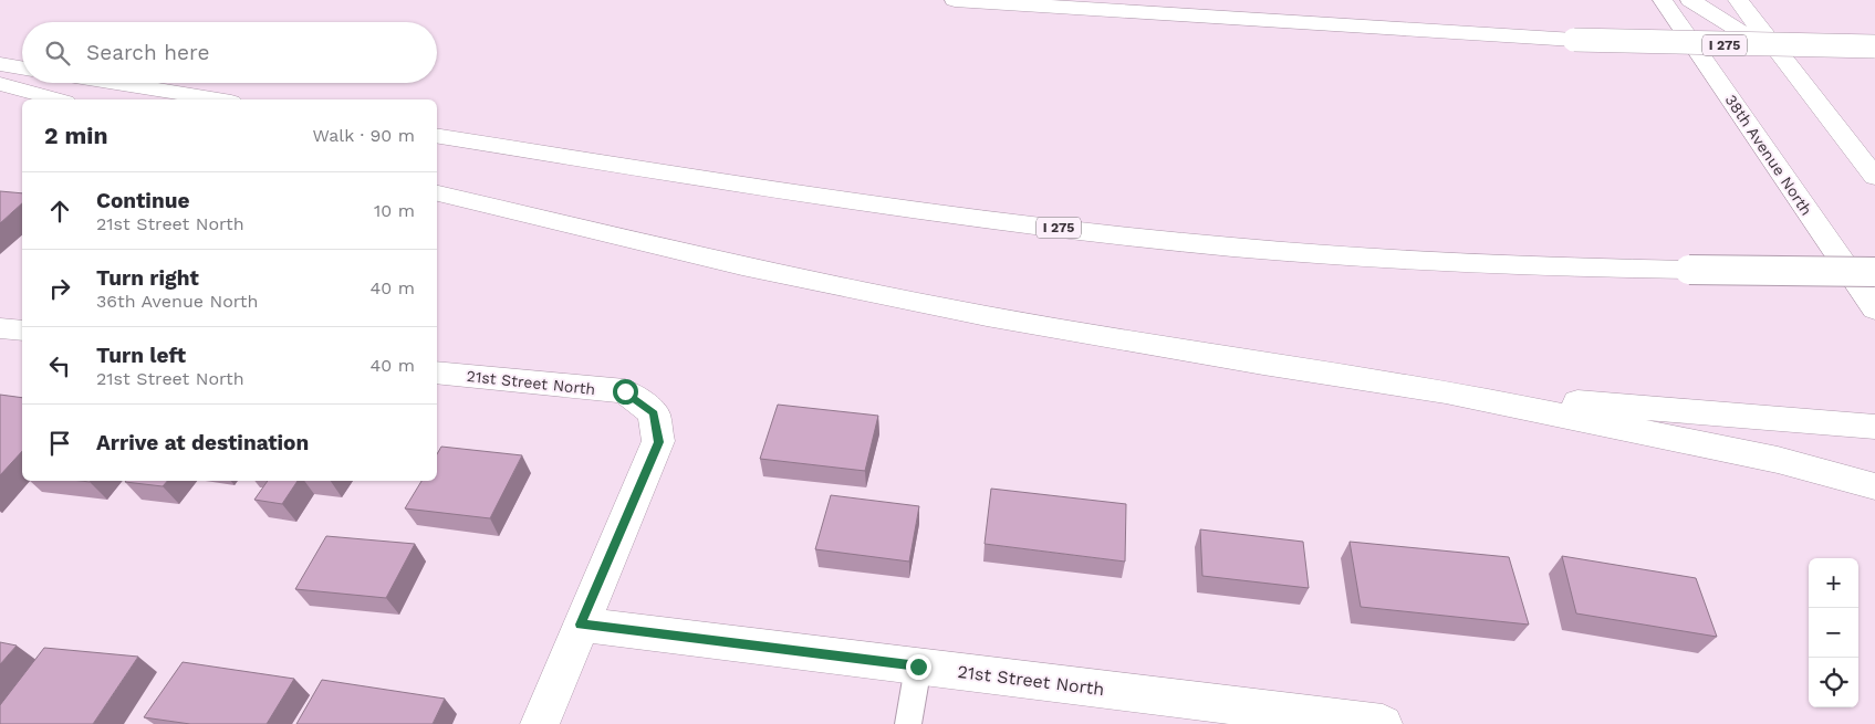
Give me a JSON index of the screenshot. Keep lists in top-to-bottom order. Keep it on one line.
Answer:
{"streets":{"main road":["I 275","38th Avenue North","21st Street North"]},"page":{"search":"Search here","heading":["2 min","Walk · 90 m"],"list":[["Continue","21st Street North","10 m"],["Turn right","36th Avenue North","40 m"],["Turn left","21st Street North","40 m"],"Arrive at destination"],"map_buttons":["+","−"]}}
